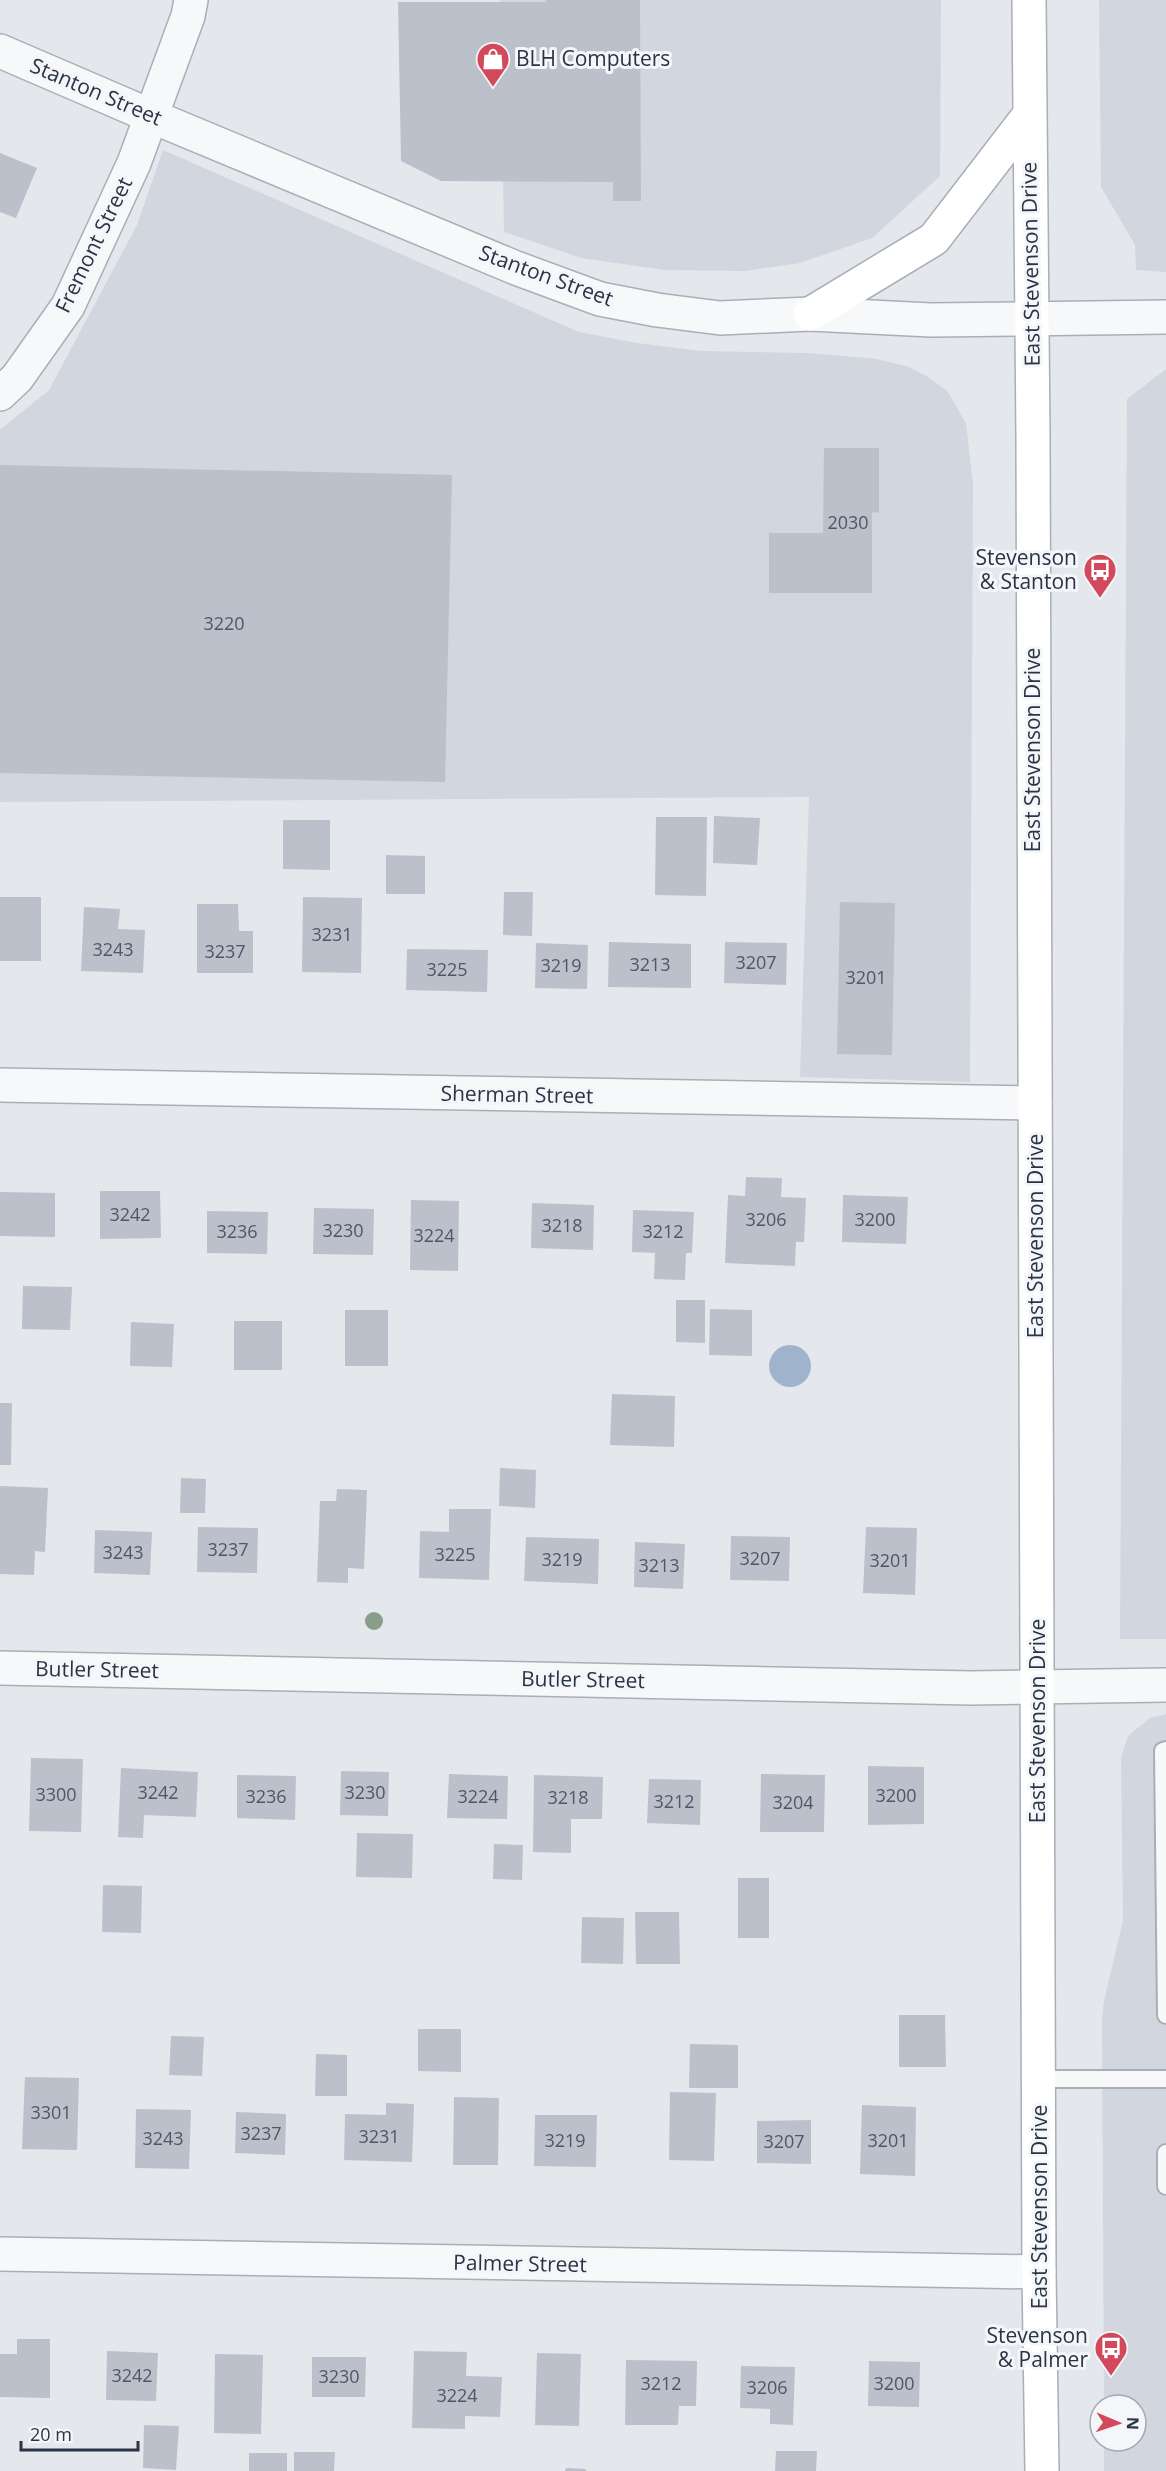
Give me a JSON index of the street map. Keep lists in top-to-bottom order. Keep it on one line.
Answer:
{"streets":{"main road":["East Stevenson Drive"],"street":["Stanton Street","Fremont Street","Sherman Street","Butler Street","Palmer Street"]},"crossings":[["Stanton Street","Fremont Street"],["Stanton Street","East Stevenson Drive"],["East Stevenson Drive","Sherman Street"],["East Stevenson Drive","Butler Street"],["East Stevenson Drive","Palmer Street"]],"places":{"shop":["BLH Computers"],"bus stop":["Stevenson & Stanton","Stevenson & Palmer"]},"house_numbers":["2030","3220","3231","3243","3237","3207","3213","3219","3225","3201","3242","3206","3200","3218","3230","3236","3212","3224","3237","3243","3225","3207","3219","3201","3213","3242","3230","3300","3200","3236","3224","3218","3212","3204","3301","3237","3231","3243","3219","3201","3207","3242","3230","3212","3200","3206","3224"],"scale_bar":"20 m","north":"right"}
